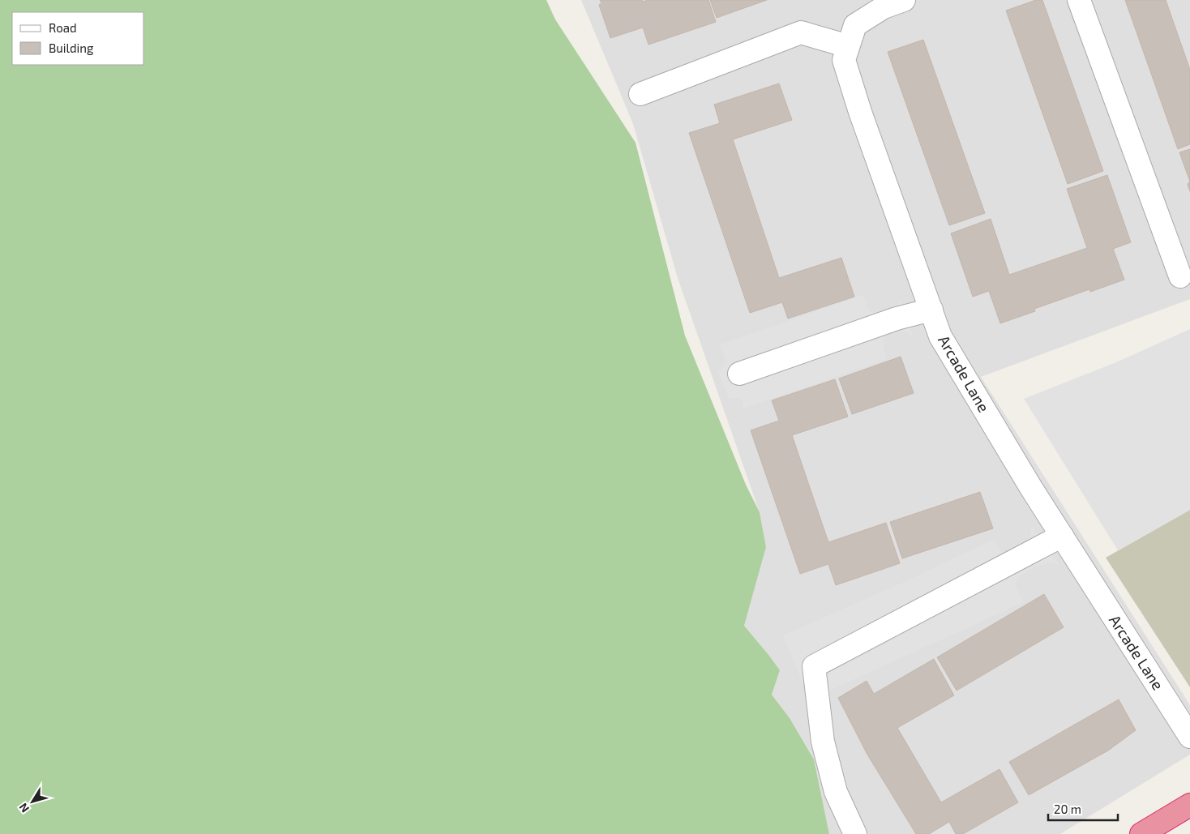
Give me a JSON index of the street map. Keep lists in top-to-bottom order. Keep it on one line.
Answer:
{"streets":{"street":["Arcade Lane"]},"legend":["Road","Building"],"scale_bar":"20 m","north":"bottom left"}
